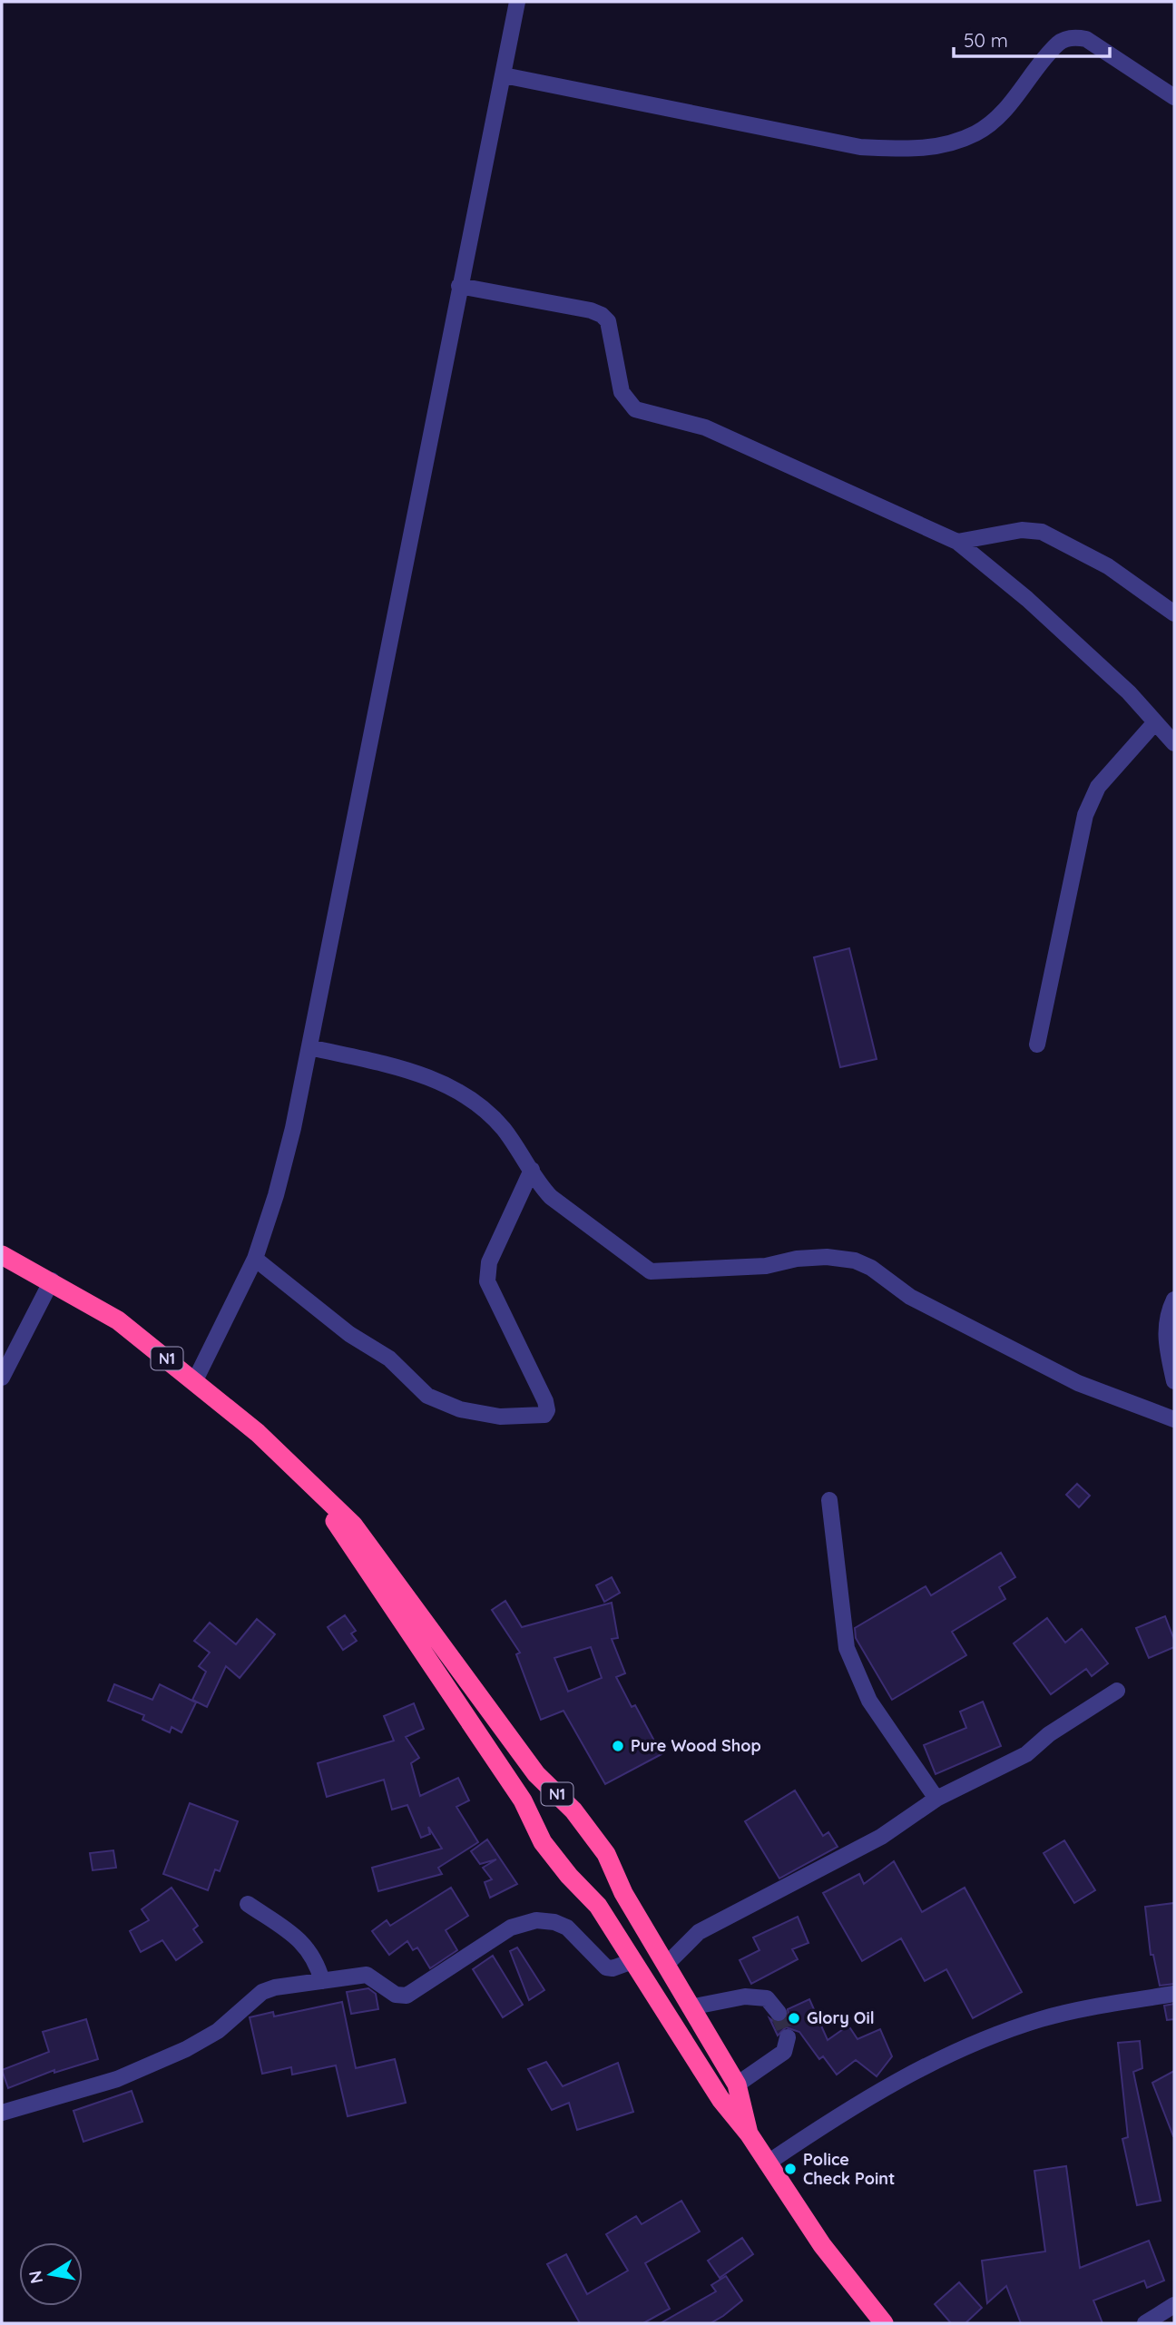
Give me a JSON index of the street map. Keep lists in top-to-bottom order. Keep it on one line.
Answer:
{"streets":{"highway":["N1"]},"places":["Pure Wood Shop","Glory Oil","Police Check Point"],"scale_bar":"50 m","north":"left"}
